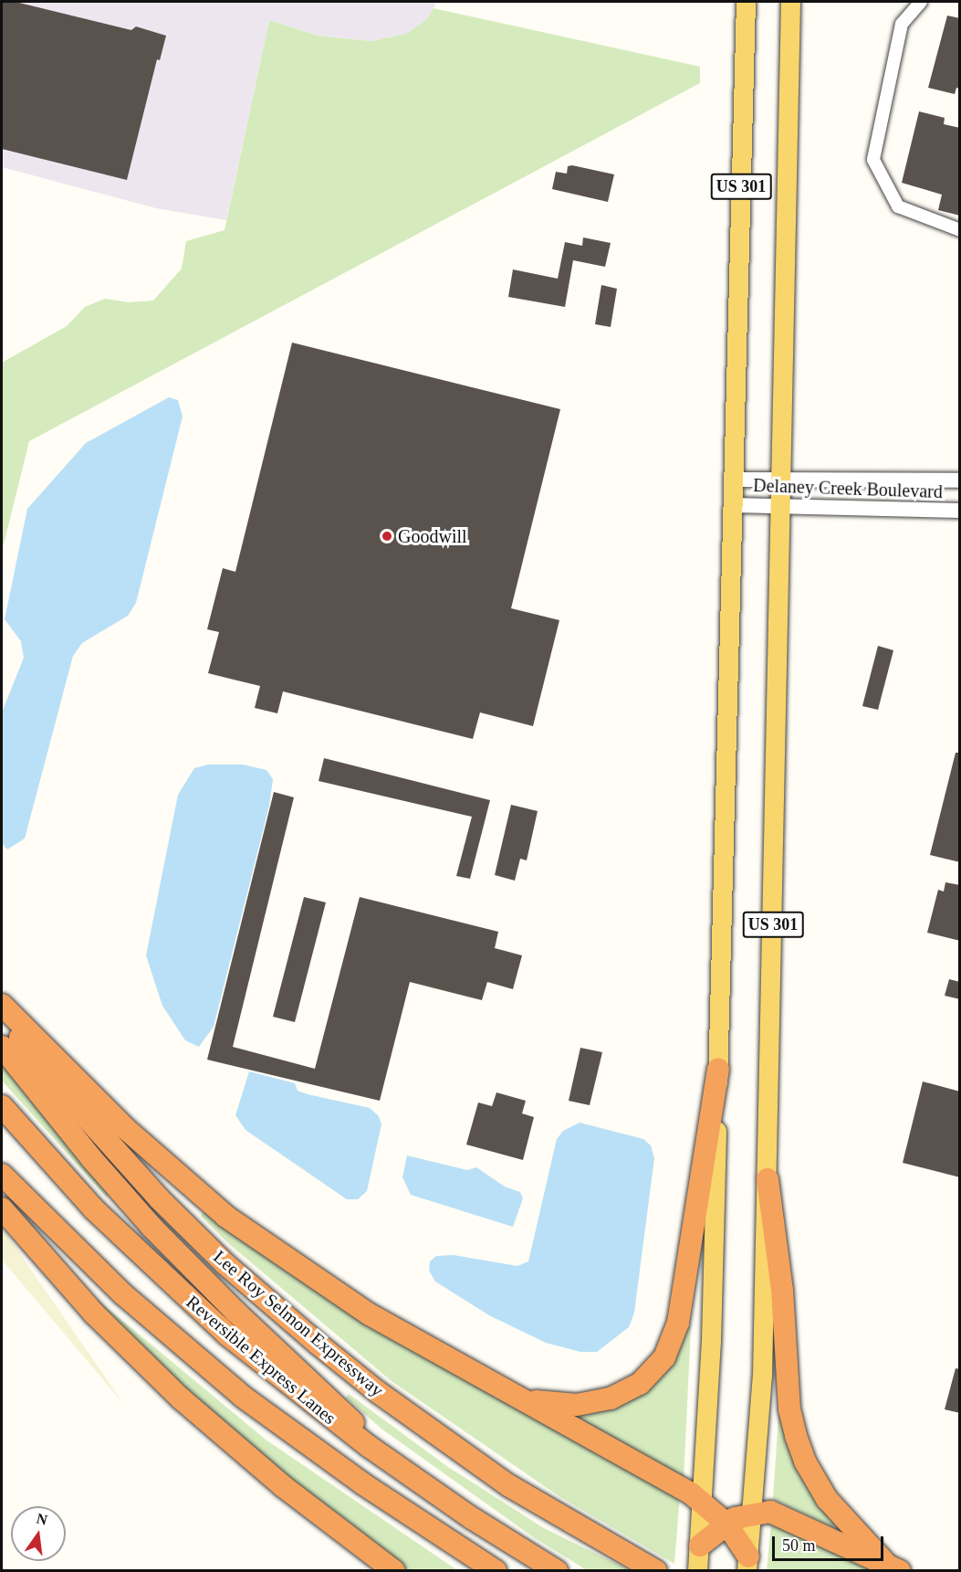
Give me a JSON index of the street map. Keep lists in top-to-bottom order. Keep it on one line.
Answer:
{"streets":{"highway":["Lee Roy Selmon Expressway","Reversible Express Lanes"],"main road":["US 301"],"street":["Delaney Creek Boulevard"]},"crossings":[["US 301","Delaney Creek Boulevard"]],"places":["Goodwill"],"scale_bar":"50 m","north":"top"}
